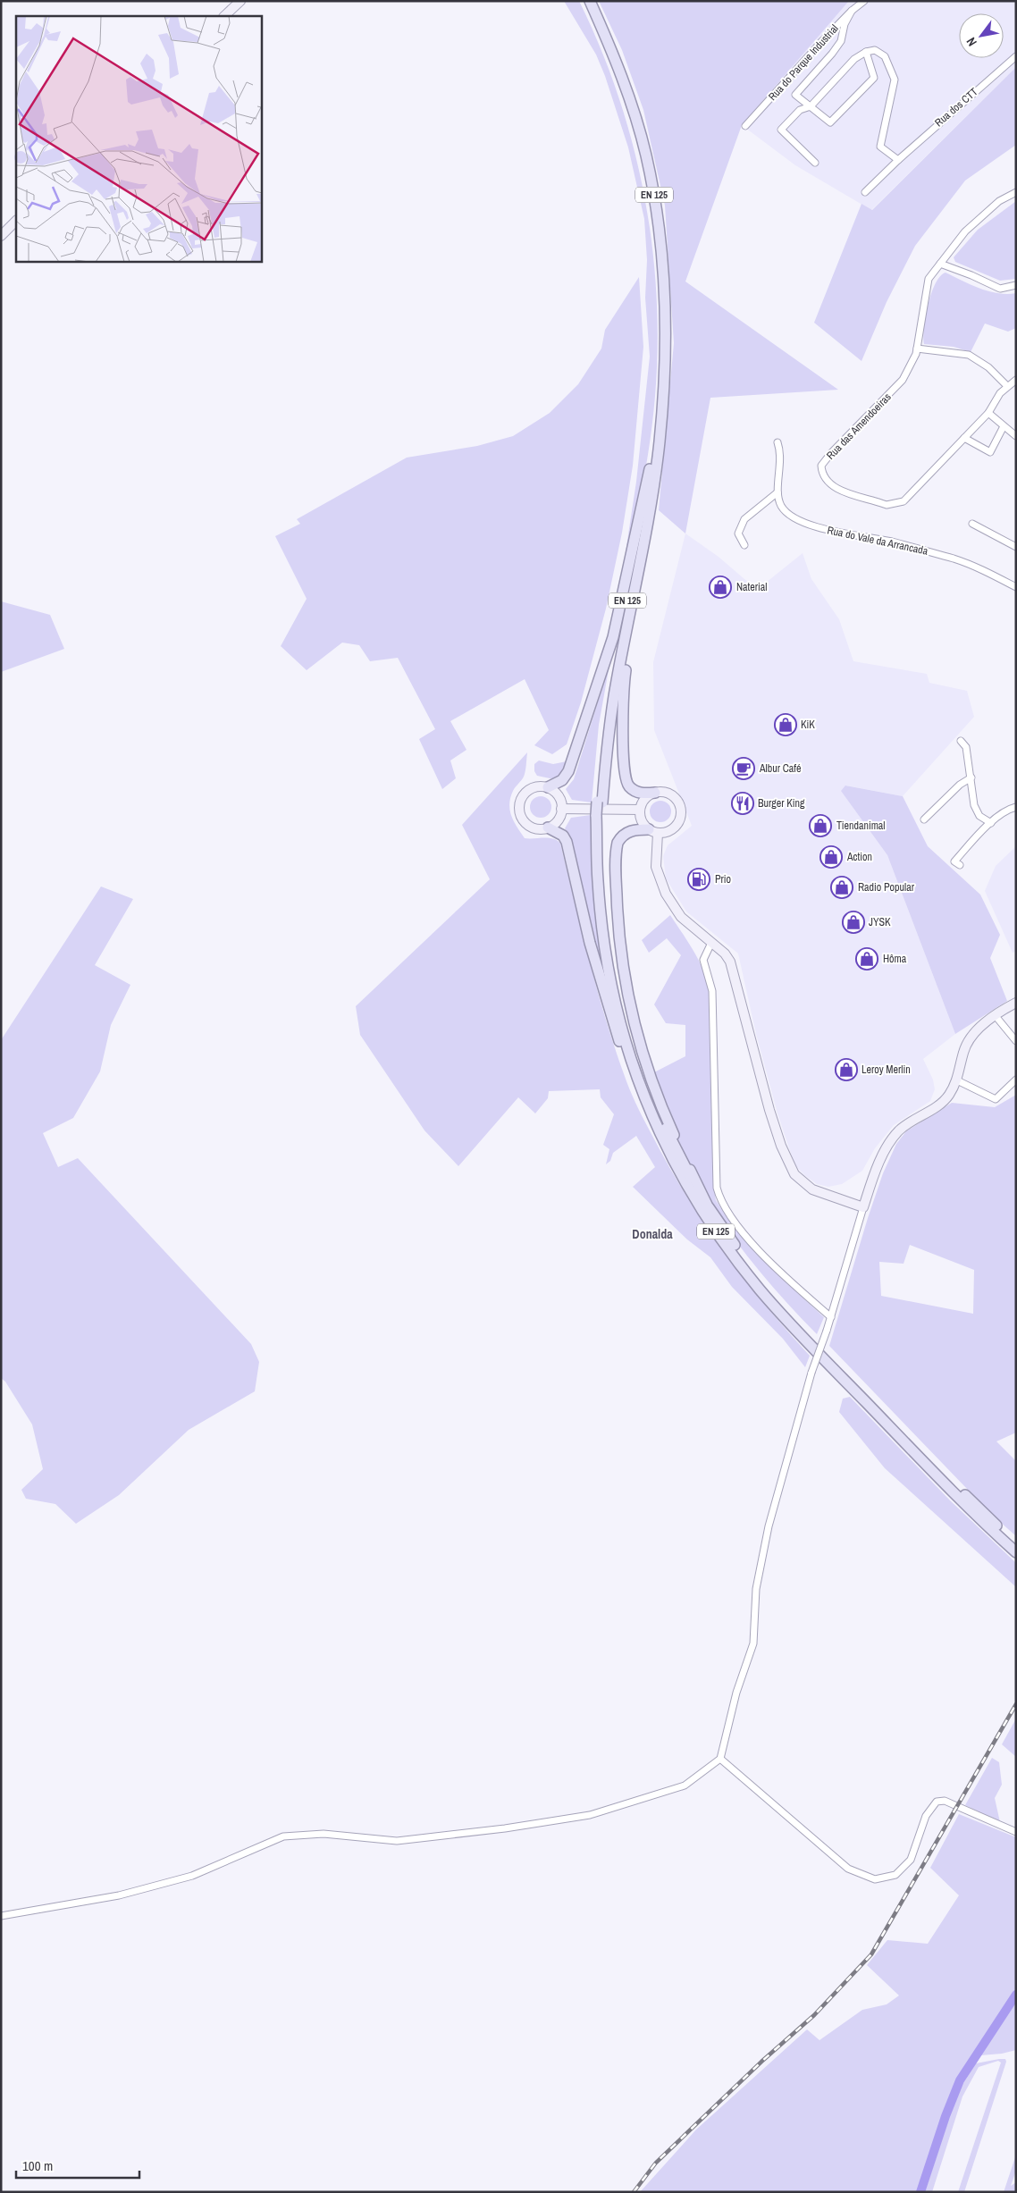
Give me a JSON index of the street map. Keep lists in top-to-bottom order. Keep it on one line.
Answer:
{"streets":{"main road":["EN 125"],"street":["Rua do Parque Industrial","Rua dos CTT","Rua das Amendoeiras","Rua do Vale da Arrancada"]},"districts":["Donalda"],"places":{"shop":["Naterial","KiK","Tiendanimal","Action","Radio Popular","JYSK","Hôma","Leroy Merlin"],"cafe":["Albur Café"],"restaurant":["Burger King"],"fuel station":["Prio"]},"scale_bar":"100 m","north":"bottom left"}
